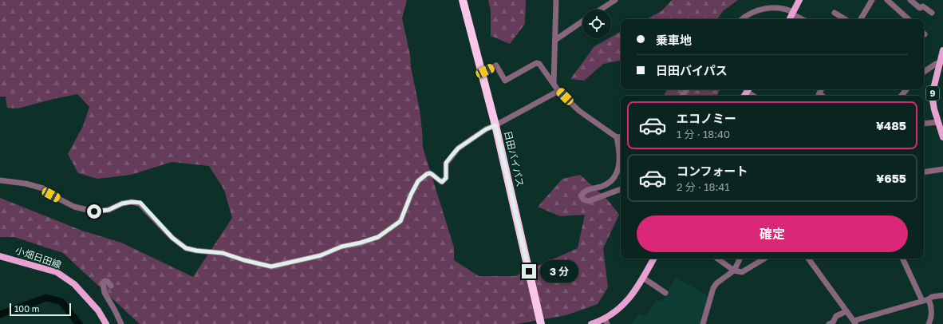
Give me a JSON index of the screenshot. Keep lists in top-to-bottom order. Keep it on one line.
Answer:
{"streets":{"highway":["日田バイパス"],"main road":["9","小畑日田線"]},"scale_bar":"100 m","page":{"banner":["乗車地","日田バイパス"],"list":[{"name":"エコノミー","note":"1 分 · 18:40","value":"¥485"},{"name":"コンフォート","note":"2 分 · 18:41","value":"¥655"}],"buttons":"確定","bubble":"3 分","scale":"100 m"}}
